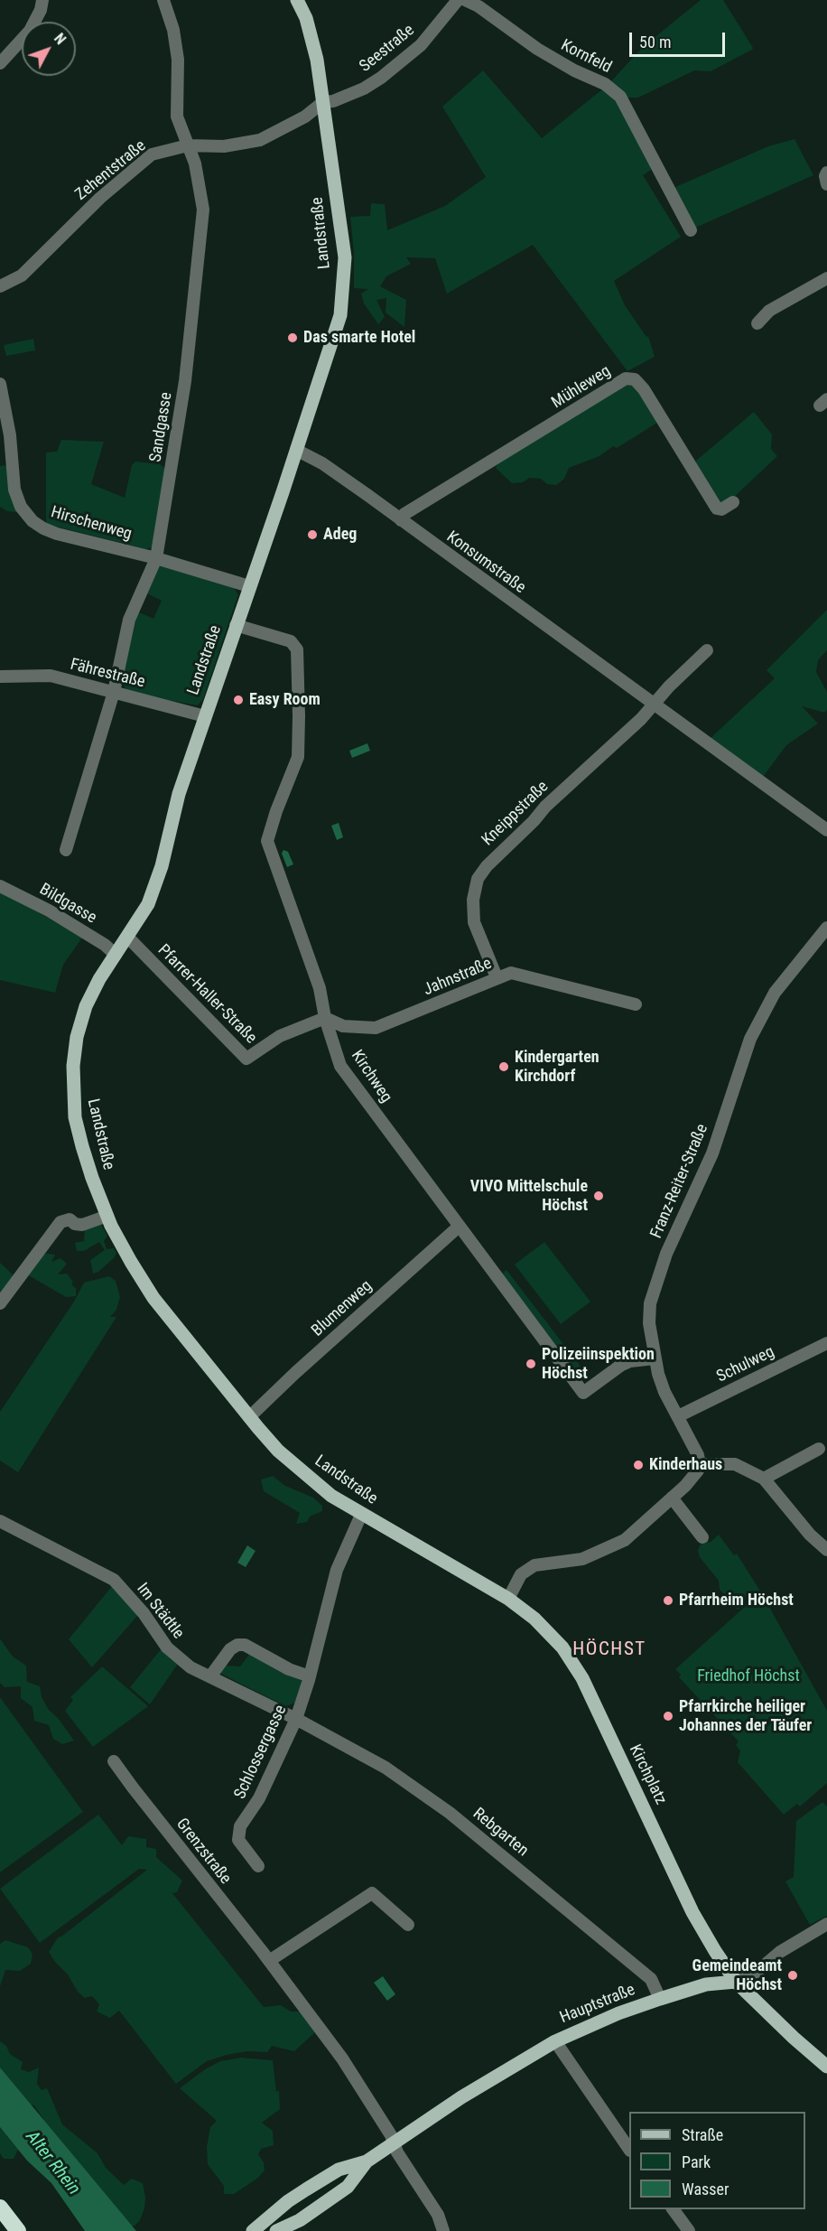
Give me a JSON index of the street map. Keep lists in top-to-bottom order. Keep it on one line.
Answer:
{"streets":{"main road":["Landstraße","Kirchplatz","Hauptstraße"],"street":["Seestraße","Kornfeld","Zehentstraße","Mühleweg","Sandgasse","Hirschenweg","Konsumstraße","Fährestraße","Kneippstraße","Bildgasse","Jahnstraße","Pfarrer-Haller-Straße","Kirchweg","Franz-Reiter-Straße","Blumenweg","Schulweg","Im Städtle","Schlossergasse","Rebgarten","Grenzstraße"]},"crossings":[["Seestraße","Zehentstraße"],["Seestraße","Landstraße"],["Zehentstraße","Landstraße"],["Zehentstraße","Sandgasse"],["Landstraße","Hirschenweg"],["Landstraße","Konsumstraße"],["Landstraße","Fährestraße"],["Landstraße","Bildgasse"],["Landstraße","Pfarrer-Haller-Straße"],["Landstraße","Kirchweg"],["Landstraße","Blumenweg"],["Landstraße","Schlossergasse"],["Landstraße","Kirchplatz"],["Mühleweg","Konsumstraße"],["Sandgasse","Hirschenweg"],["Sandgasse","Fährestraße"],["Konsumstraße","Kneippstraße"],["Kneippstraße","Jahnstraße"],["Jahnstraße","Pfarrer-Haller-Straße"],["Jahnstraße","Kirchweg"],["Pfarrer-Haller-Straße","Kirchweg"],["Kirchweg","Franz-Reiter-Straße"],["Kirchweg","Blumenweg"],["Franz-Reiter-Straße","Schulweg"],["Im Städtle","Schlossergasse"],["Im Städtle","Rebgarten"],["Schlossergasse","Rebgarten"],["Kirchplatz","Hauptstraße"],["Rebgarten","Hauptstraße"],["Grenzstraße","Hauptstraße"]],"districts":["HÖCHST"],"water":["Alter Rhein"],"parks":["Friedhof Höchst"],"places":["Das smarte Hotel","Adeg","Easy Room","Kindergarten Kirchdorf","VIVO Mittelschule Höchst","Polizeiinspektion Höchst","Kinderhaus","Pfarrheim Höchst","Pfarrkirche heiliger Johannes der Täufer","Gemeindeamt Höchst"],"legend":["Straße","Park","Wasser"],"scale_bar":"50 m","north":"top right"}
